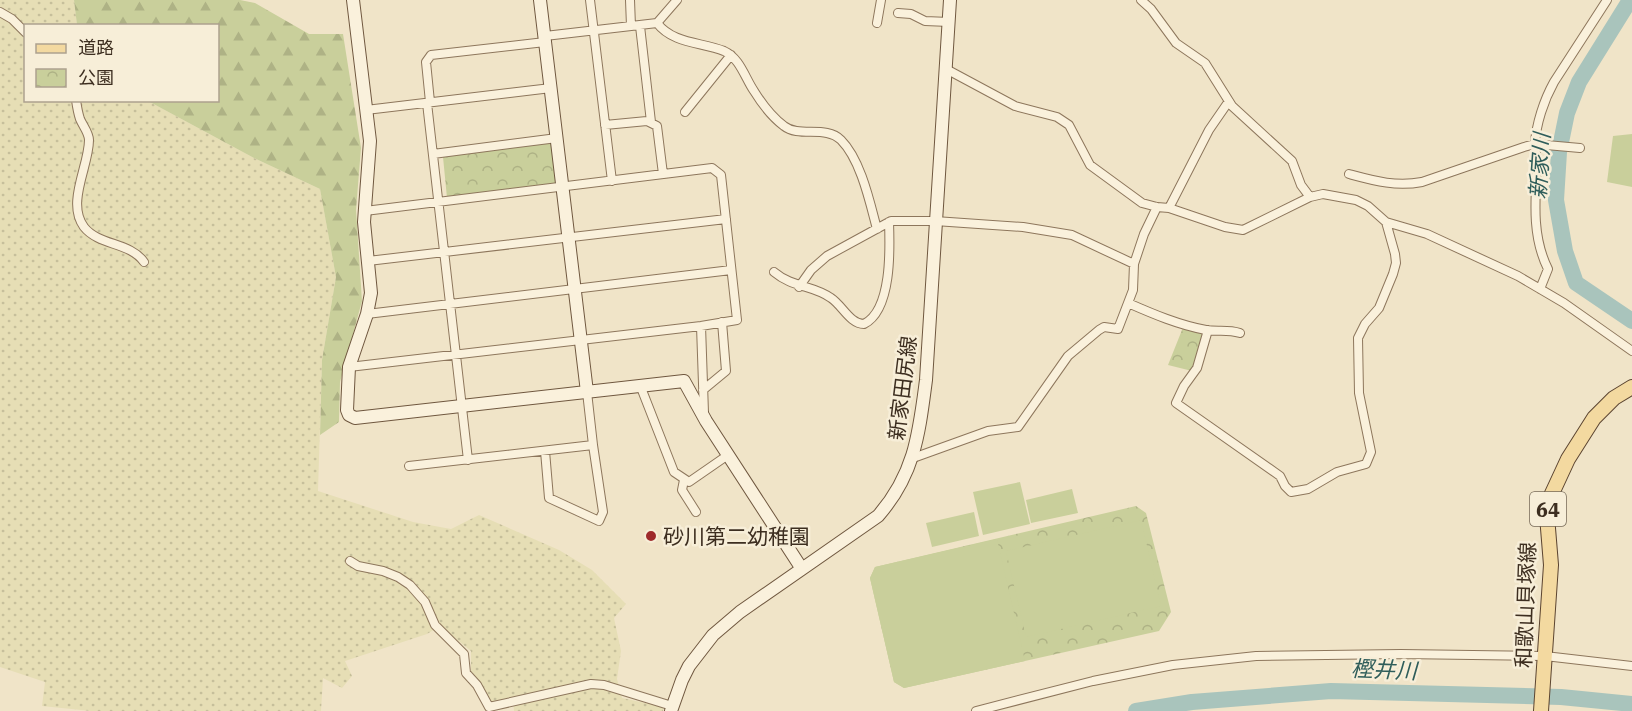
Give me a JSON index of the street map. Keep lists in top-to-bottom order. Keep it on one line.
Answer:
{"streets":{"main road":["64","和歌山貝塚線"],"street":["新家田尻線"]},"water":["新家川","樫井川"],"places":["砂川第二幼稚園"],"legend":["道路","公園"]}
